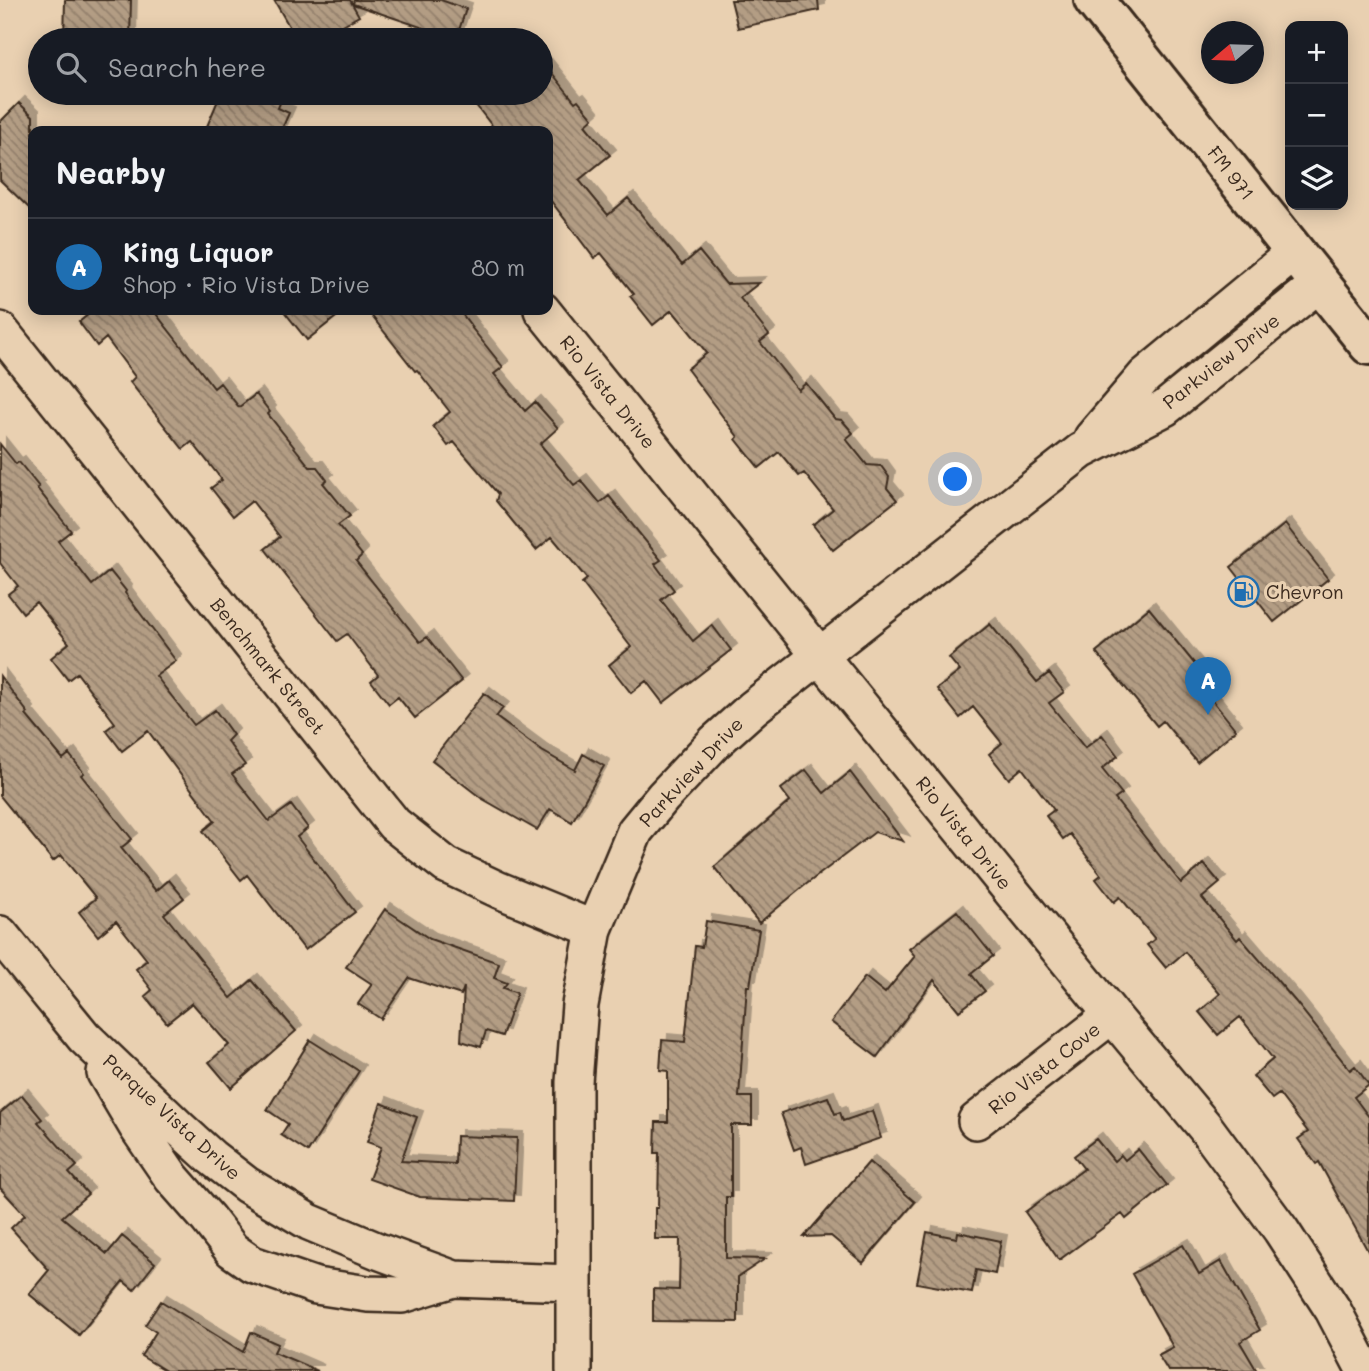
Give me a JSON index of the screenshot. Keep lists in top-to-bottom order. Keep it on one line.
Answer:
{"streets":{"main road":["FM 971"],"street":["Parkview Drive","Rio Vista Drive","Benchmark Street","Rio Vista Cove","Parque Vista Drive"]},"crossings":[["FM 971","Parkview Drive"],["Parkview Drive","Rio Vista Drive"],["Parkview Drive","Benchmark Street"],["Parkview Drive","Parque Vista Drive"],["Rio Vista Drive","Rio Vista Cove"]],"places":{"fuel station":["Chevron"]},"north":"left","page":{"map_buttons":["+","−"],"search":"Search here","heading":"Nearby","list":[{"mark":"A","name":"King Liquor","note":"Shop · Rio Vista Drive","value":"80 m"}],"pins":"A"}}
